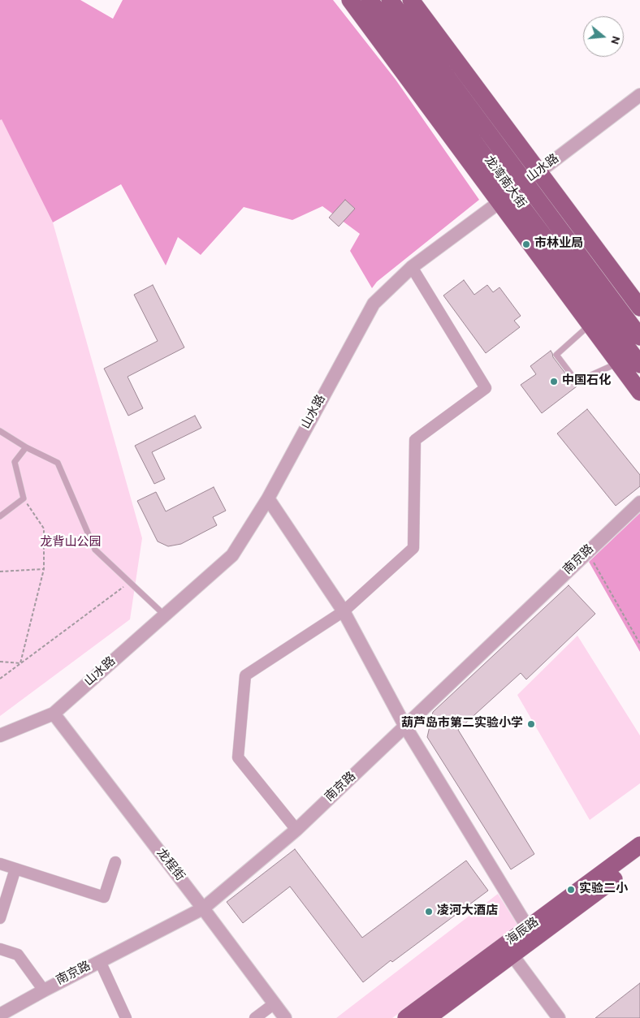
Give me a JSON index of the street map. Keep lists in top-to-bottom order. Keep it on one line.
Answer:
{"streets":{"main road":["龙湾南大街","海辰路"],"street":["山水路","南京路","龙程街"]},"crossings":[["山水路","龙湾南大街"],["山水路","龙程街"],["南京路","龙程街"]],"parks":["龙背山公园"],"places":["市林业局","中国石化","葫芦岛市第二实验小学","实验二小","凌河大酒店"],"north":"right"}
